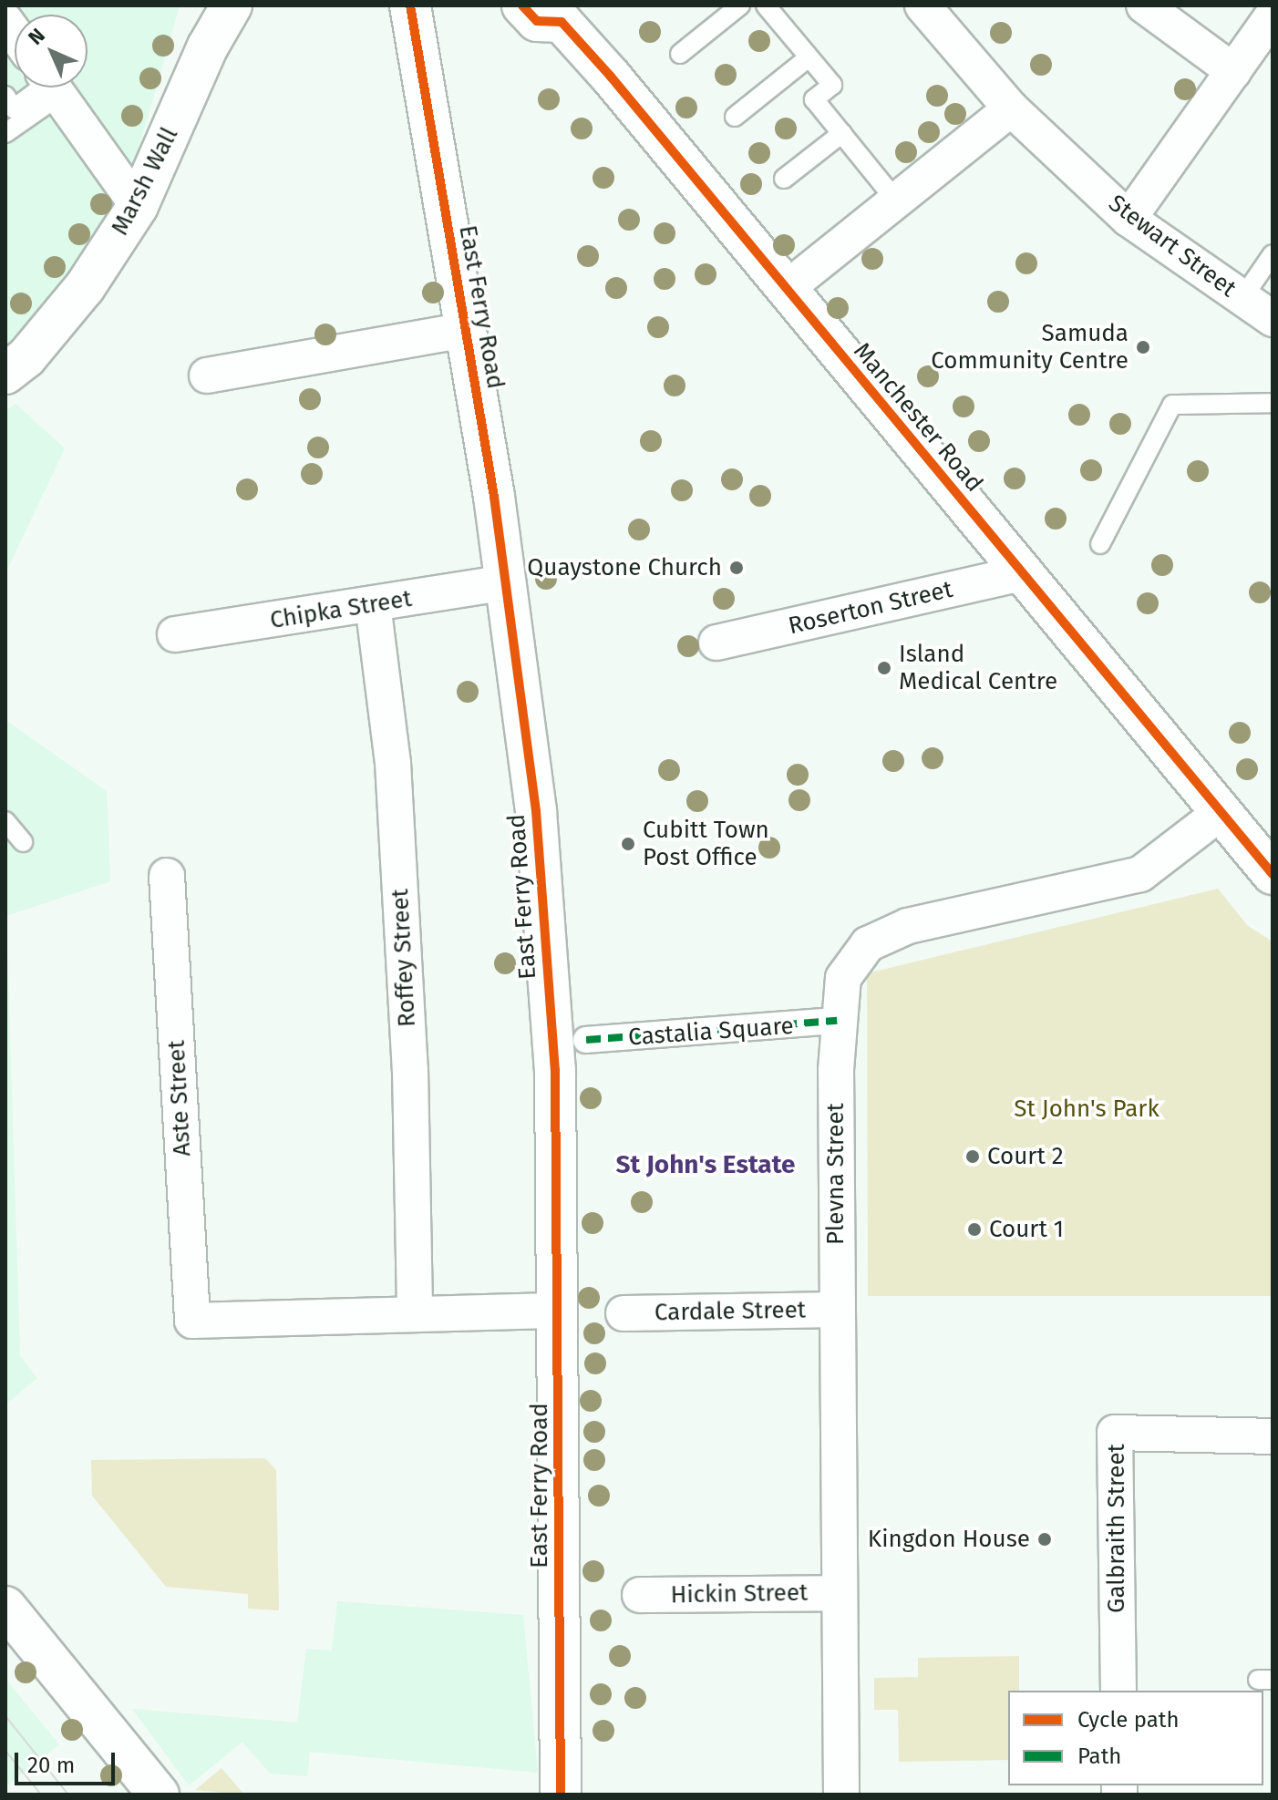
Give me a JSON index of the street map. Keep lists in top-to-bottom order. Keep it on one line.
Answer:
{"streets":{"street":["Marsh Wall","Stewart Street","East Ferry Road","Manchester Road","Roserton Street","Chipka Street","Roffey Street","Castalia Square","Aste Street","Plevna Street","Cardale Street","Galbraith Street","Hickin Street"]},"crossings":[["East Ferry Road","Chipka Street"],["Manchester Road","Roserton Street"],["Manchester Road","Plevna Street"],["Chipka Street","Roffey Street"],["Roffey Street","Aste Street"],["Castalia Square","Plevna Street"],["Plevna Street","Cardale Street"],["Plevna Street","Hickin Street"]],"districts":["St John's Estate"],"parks":["St John's Park"],"places":["Samuda Community Centre","Quaystone Church","Island Medical Centre","Cubitt Town Post Office","Court 2","Court 1","Kingdon House"],"legend":["Cycle path","Path"],"scale_bar":"20 m","north":"top left"}
